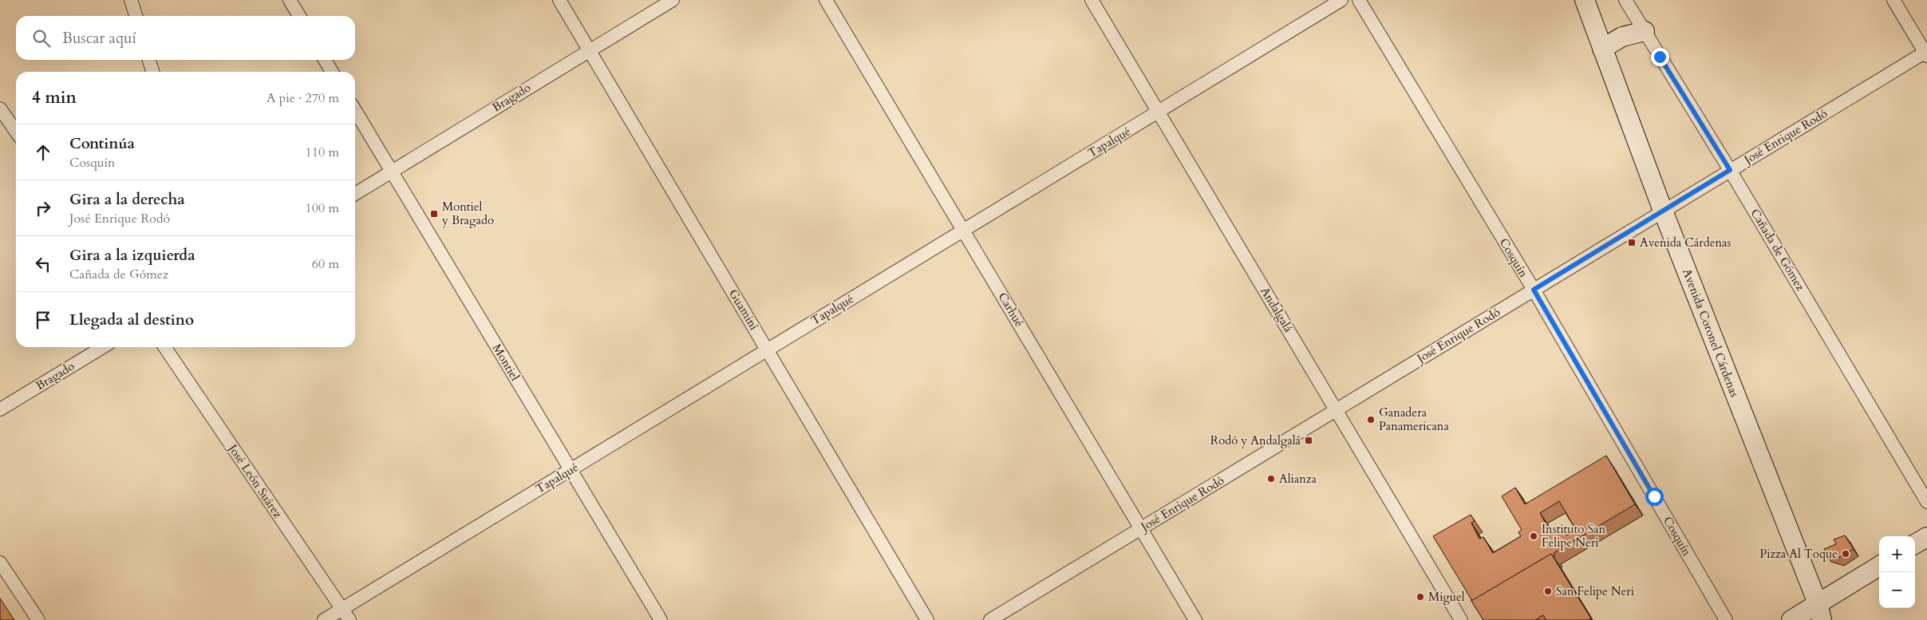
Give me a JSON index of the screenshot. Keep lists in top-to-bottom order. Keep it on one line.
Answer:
{"streets":{"street":["Bragado","José Enrique Rodó","Tapalqué","Cañada de Gómez","Cosquín","Guaminí","Carhué","Andalgalá","Avenida Coronel Cárdenas","Montiel","José León Suárez"]},"crossings":[["Bragado","Guaminí"],["Bragado","Montiel"],["José Enrique Rodó","Cañada de Gómez"],["José Enrique Rodó","Cosquín"],["José Enrique Rodó","Carhué"],["José Enrique Rodó","Andalgalá"],["José Enrique Rodó","Avenida Coronel Cárdenas"],["Tapalqué","Guaminí"],["Tapalqué","Carhué"],["Tapalqué","Andalgalá"],["Tapalqué","Montiel"],["Tapalqué","José León Suárez"]],"places":{"transit":["Montiel y Bragado","Avenida Cárdenas","Rodó y Andalgalá"],"other":["Ganadera Panamericana","Alianza","Instituto San Felipe Neri","Pizza Al Toque","San Felipe Neri","Miguel"]},"page":{"search":"Buscar aquí","heading":["4 min","A pie · 270 m"],"list":[["Continúa","Cosquín","110 m"],["Gira a la derecha","José Enrique Rodó","100 m"],["Gira a la izquierda","Cañada de Gómez","60 m"],"Llegada al destino"],"map_buttons":["+","−"]}}
